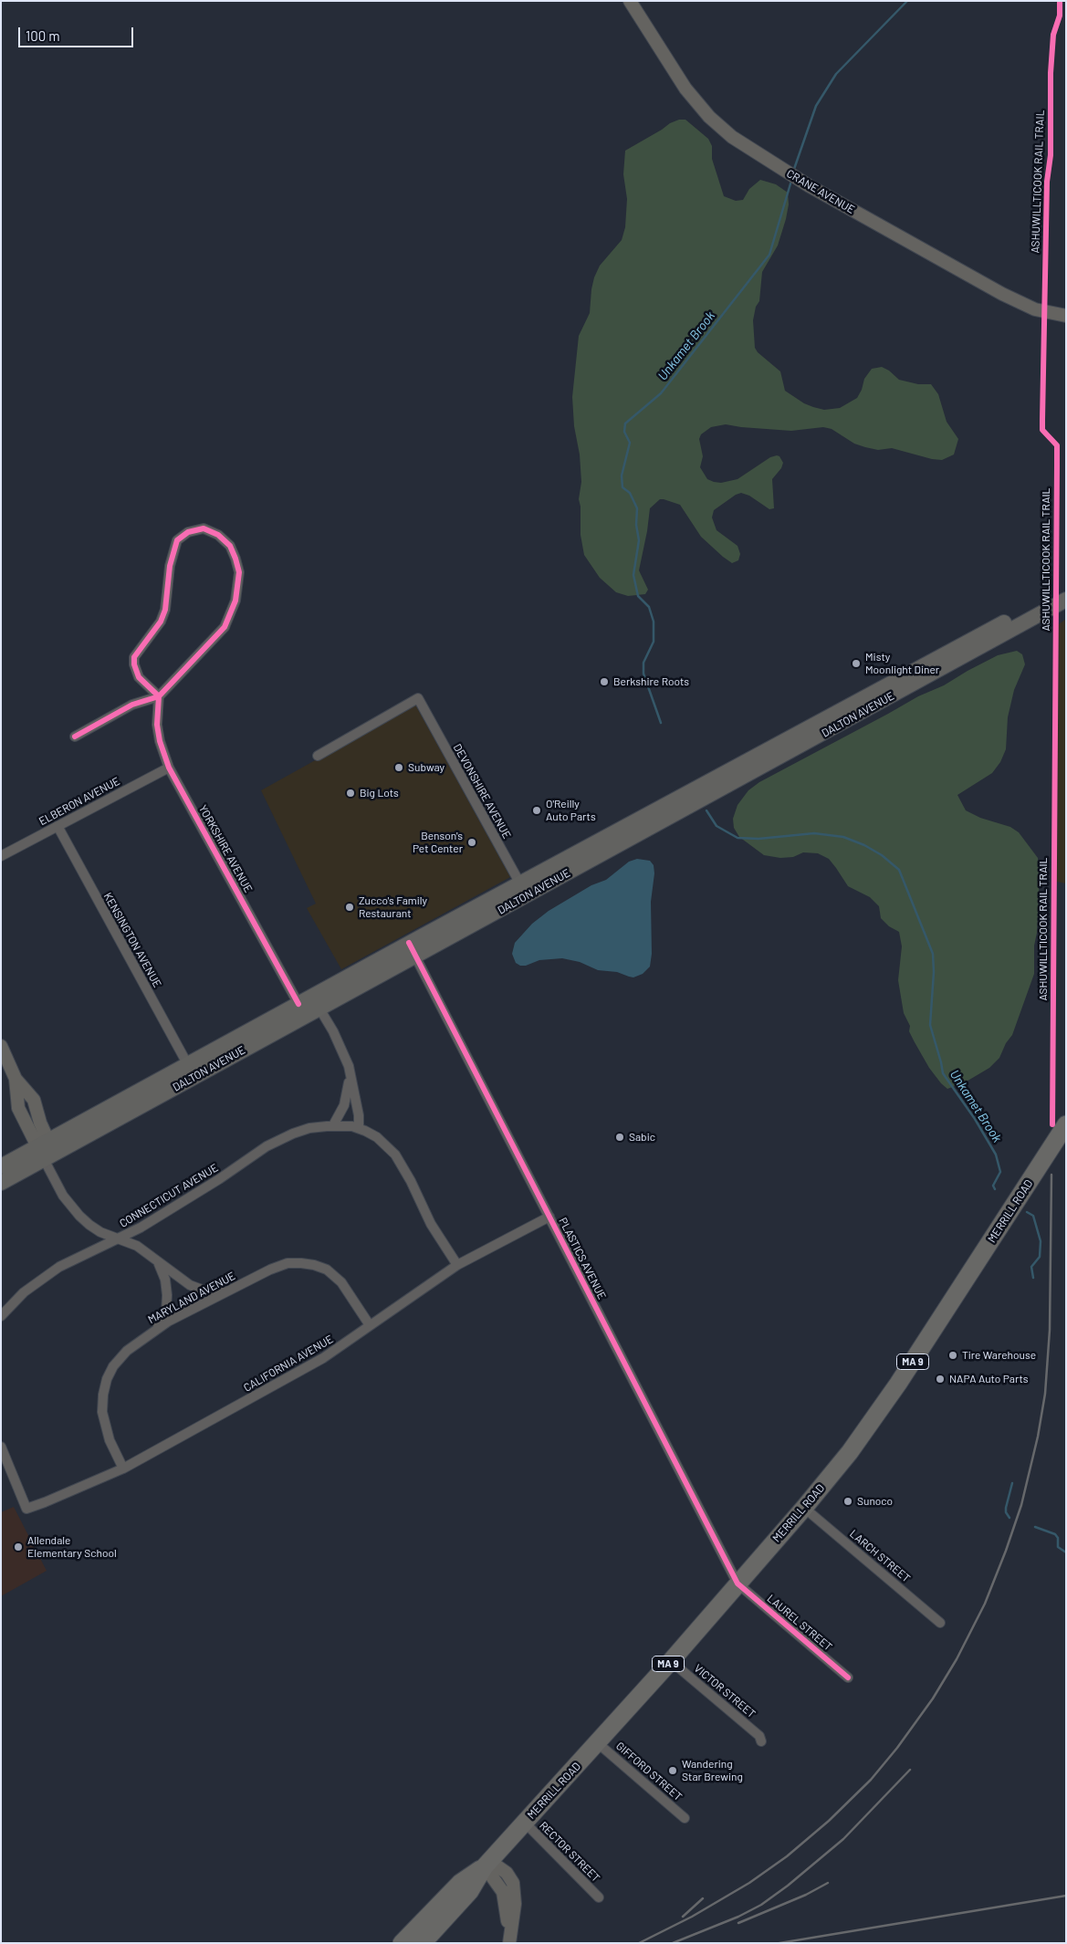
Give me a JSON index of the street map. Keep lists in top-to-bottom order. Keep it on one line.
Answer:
{"streets":{"highway":["MERRILL ROAD","MA 9"],"main road":["CRANE AVENUE","DALTON AVENUE"],"street":["DEVONSHIRE AVENUE","ELBERON AVENUE","YORKSHIRE AVENUE","KENSINGTON AVENUE","CONNECTICUT AVENUE","PLASTICS AVENUE","MARYLAND AVENUE","CALIFORNIA AVENUE","LARCH STREET","LAUREL STREET","VICTOR STREET","GIFFORD STREET","RECTOR STREET"],"cycle path":["ASHUWILLTICOOK RAIL TRAIL"]},"crossings":[["DALTON AVENUE","DEVONSHIRE AVENUE"],["DALTON AVENUE","YORKSHIRE AVENUE"],["DALTON AVENUE","KENSINGTON AVENUE"],["DALTON AVENUE","PLASTICS AVENUE"],["ELBERON AVENUE","YORKSHIRE AVENUE"],["ELBERON AVENUE","KENSINGTON AVENUE"],["MERRILL ROAD","PLASTICS AVENUE"],["MERRILL ROAD","LARCH STREET"],["MERRILL ROAD","LAUREL STREET"],["MERRILL ROAD","VICTOR STREET"],["MERRILL ROAD","GIFFORD STREET"],["MERRILL ROAD","RECTOR STREET"],["PLASTICS AVENUE","CALIFORNIA AVENUE"],["PLASTICS AVENUE","LAUREL STREET"],["MARYLAND AVENUE","CALIFORNIA AVENUE"]],"water":["Unkamet Brook"],"places":["Misty Moonlight Diner","Berkshire Roots","Subway","Big Lots","O'Reilly Auto Parts","Benson's Pet Center","Zucco's Family Restaurant","Sabic","Tire Warehouse","NAPA Auto Parts","Sunoco","Allendale Elementary School","Wandering Star Brewing"],"scale_bar":"100 m"}
